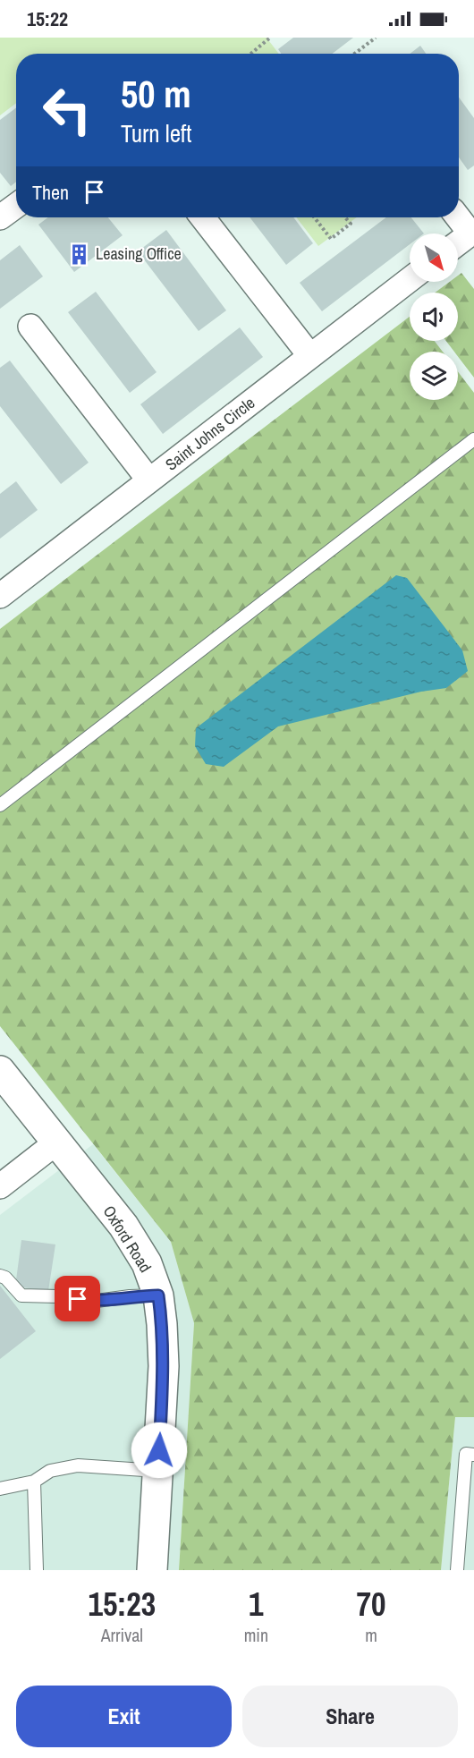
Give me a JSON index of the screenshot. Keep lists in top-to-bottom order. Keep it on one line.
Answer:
{"streets":{"street":["Saint Johns Circle","Oxford Road"]},"places":{"building":["Leasing Office"]},"north":"bottom right","page":{"status":"15:22","turn":["50 m","Turn left"],"then":"Then","eta":["15:23","Arrival","1","min","70","m"],"buttons":["Exit","Share"]}}
